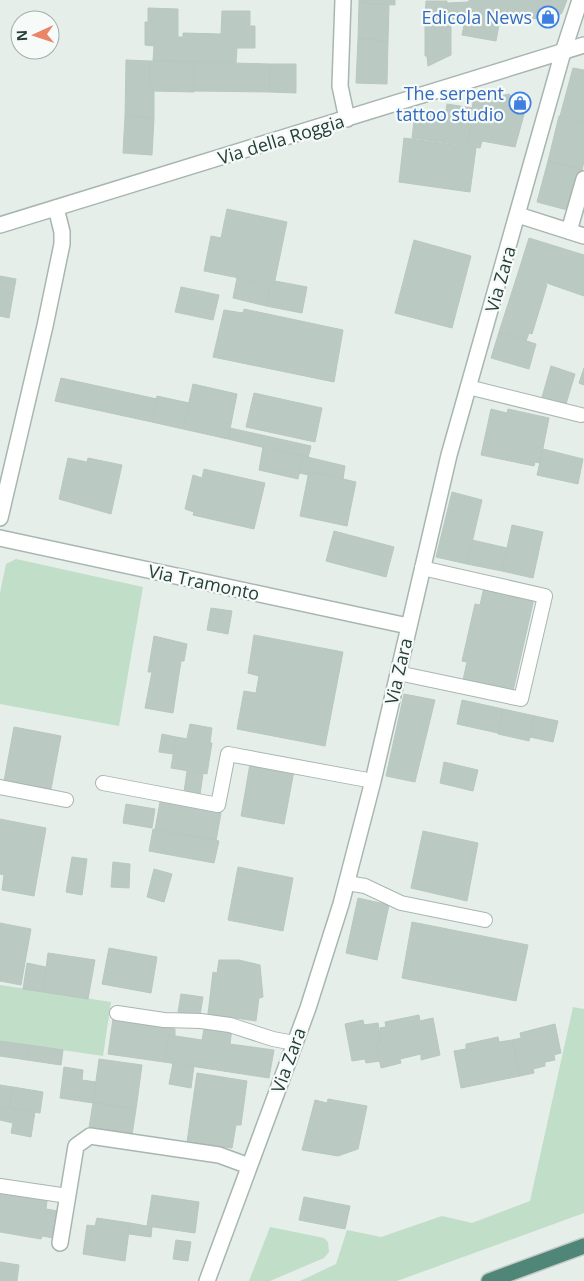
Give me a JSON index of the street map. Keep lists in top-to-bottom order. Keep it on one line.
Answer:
{"streets":{"street":["Via della Roggia","Via Zara","Via Tramonto"]},"crossings":[["Via della Roggia","Via Zara"],["Via Zara","Via Tramonto"]],"places":{"shop":["Edicola News","The serpent tattoo studio"]},"north":"left"}
